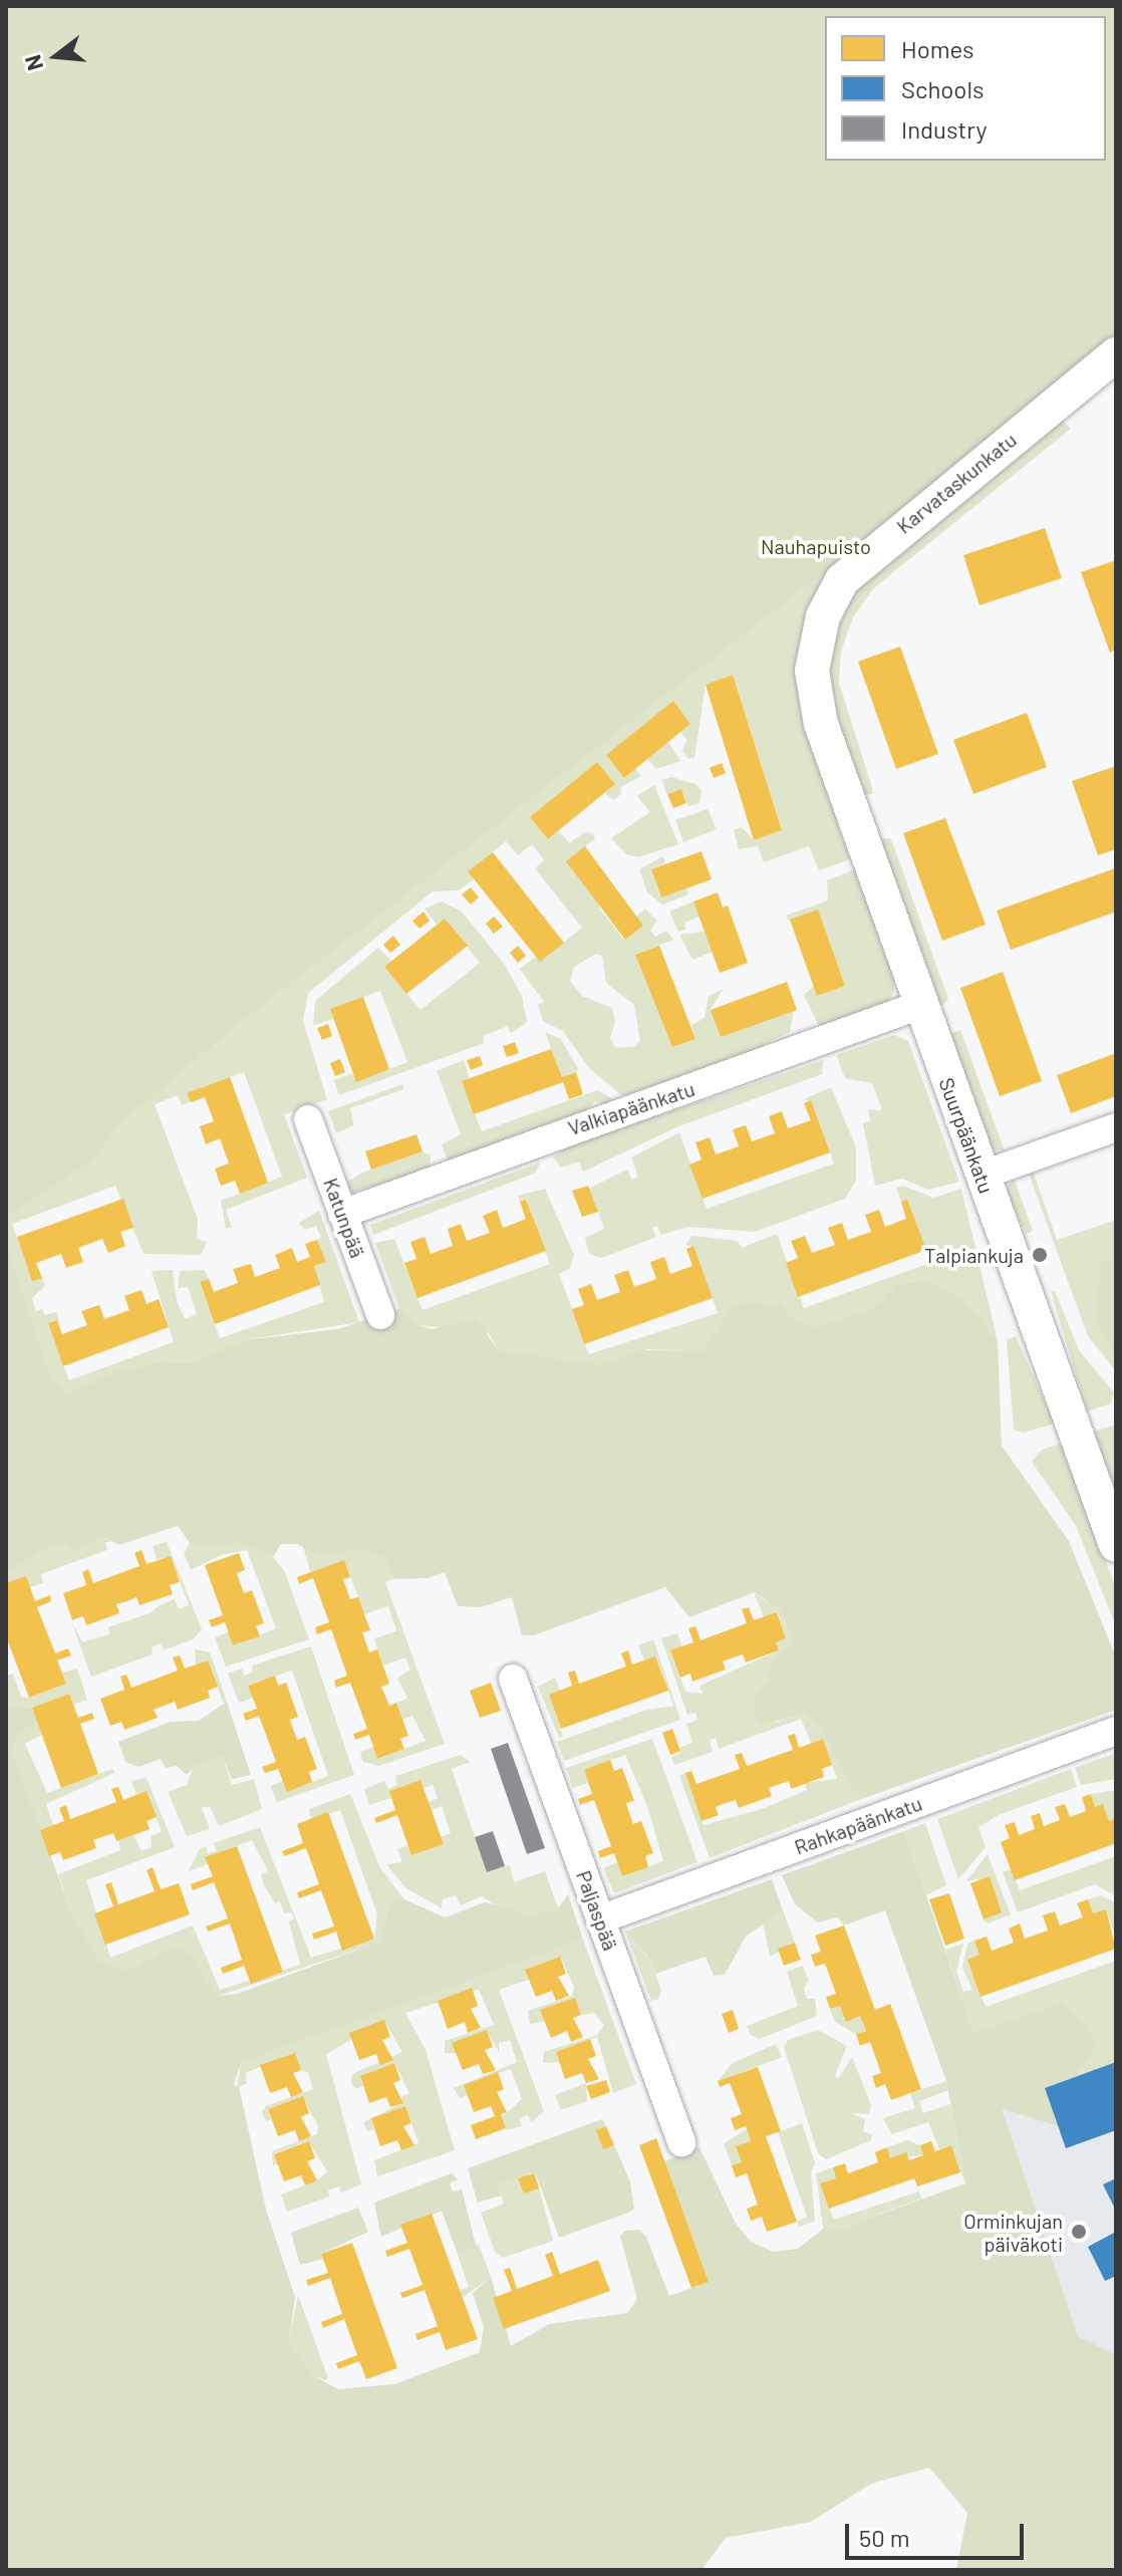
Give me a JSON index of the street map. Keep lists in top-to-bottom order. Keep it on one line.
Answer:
{"streets":{"street":["Karvataskunkatu","Valkiapäänkatu","Suurpäänkatu","Katunpää","Rahkapäänkatu","Paljaspää"]},"crossings":[["Karvataskunkatu","Suurpäänkatu"],["Valkiapäänkatu","Suurpäänkatu"],["Valkiapäänkatu","Katunpää"],["Rahkapäänkatu","Paljaspää"]],"parks":["Nauhapuisto"],"places":["Talpiankuja","Orminkujan päiväkoti"],"legend":["Homes","Schools","Industry"],"scale_bar":"50 m","north":"left"}
